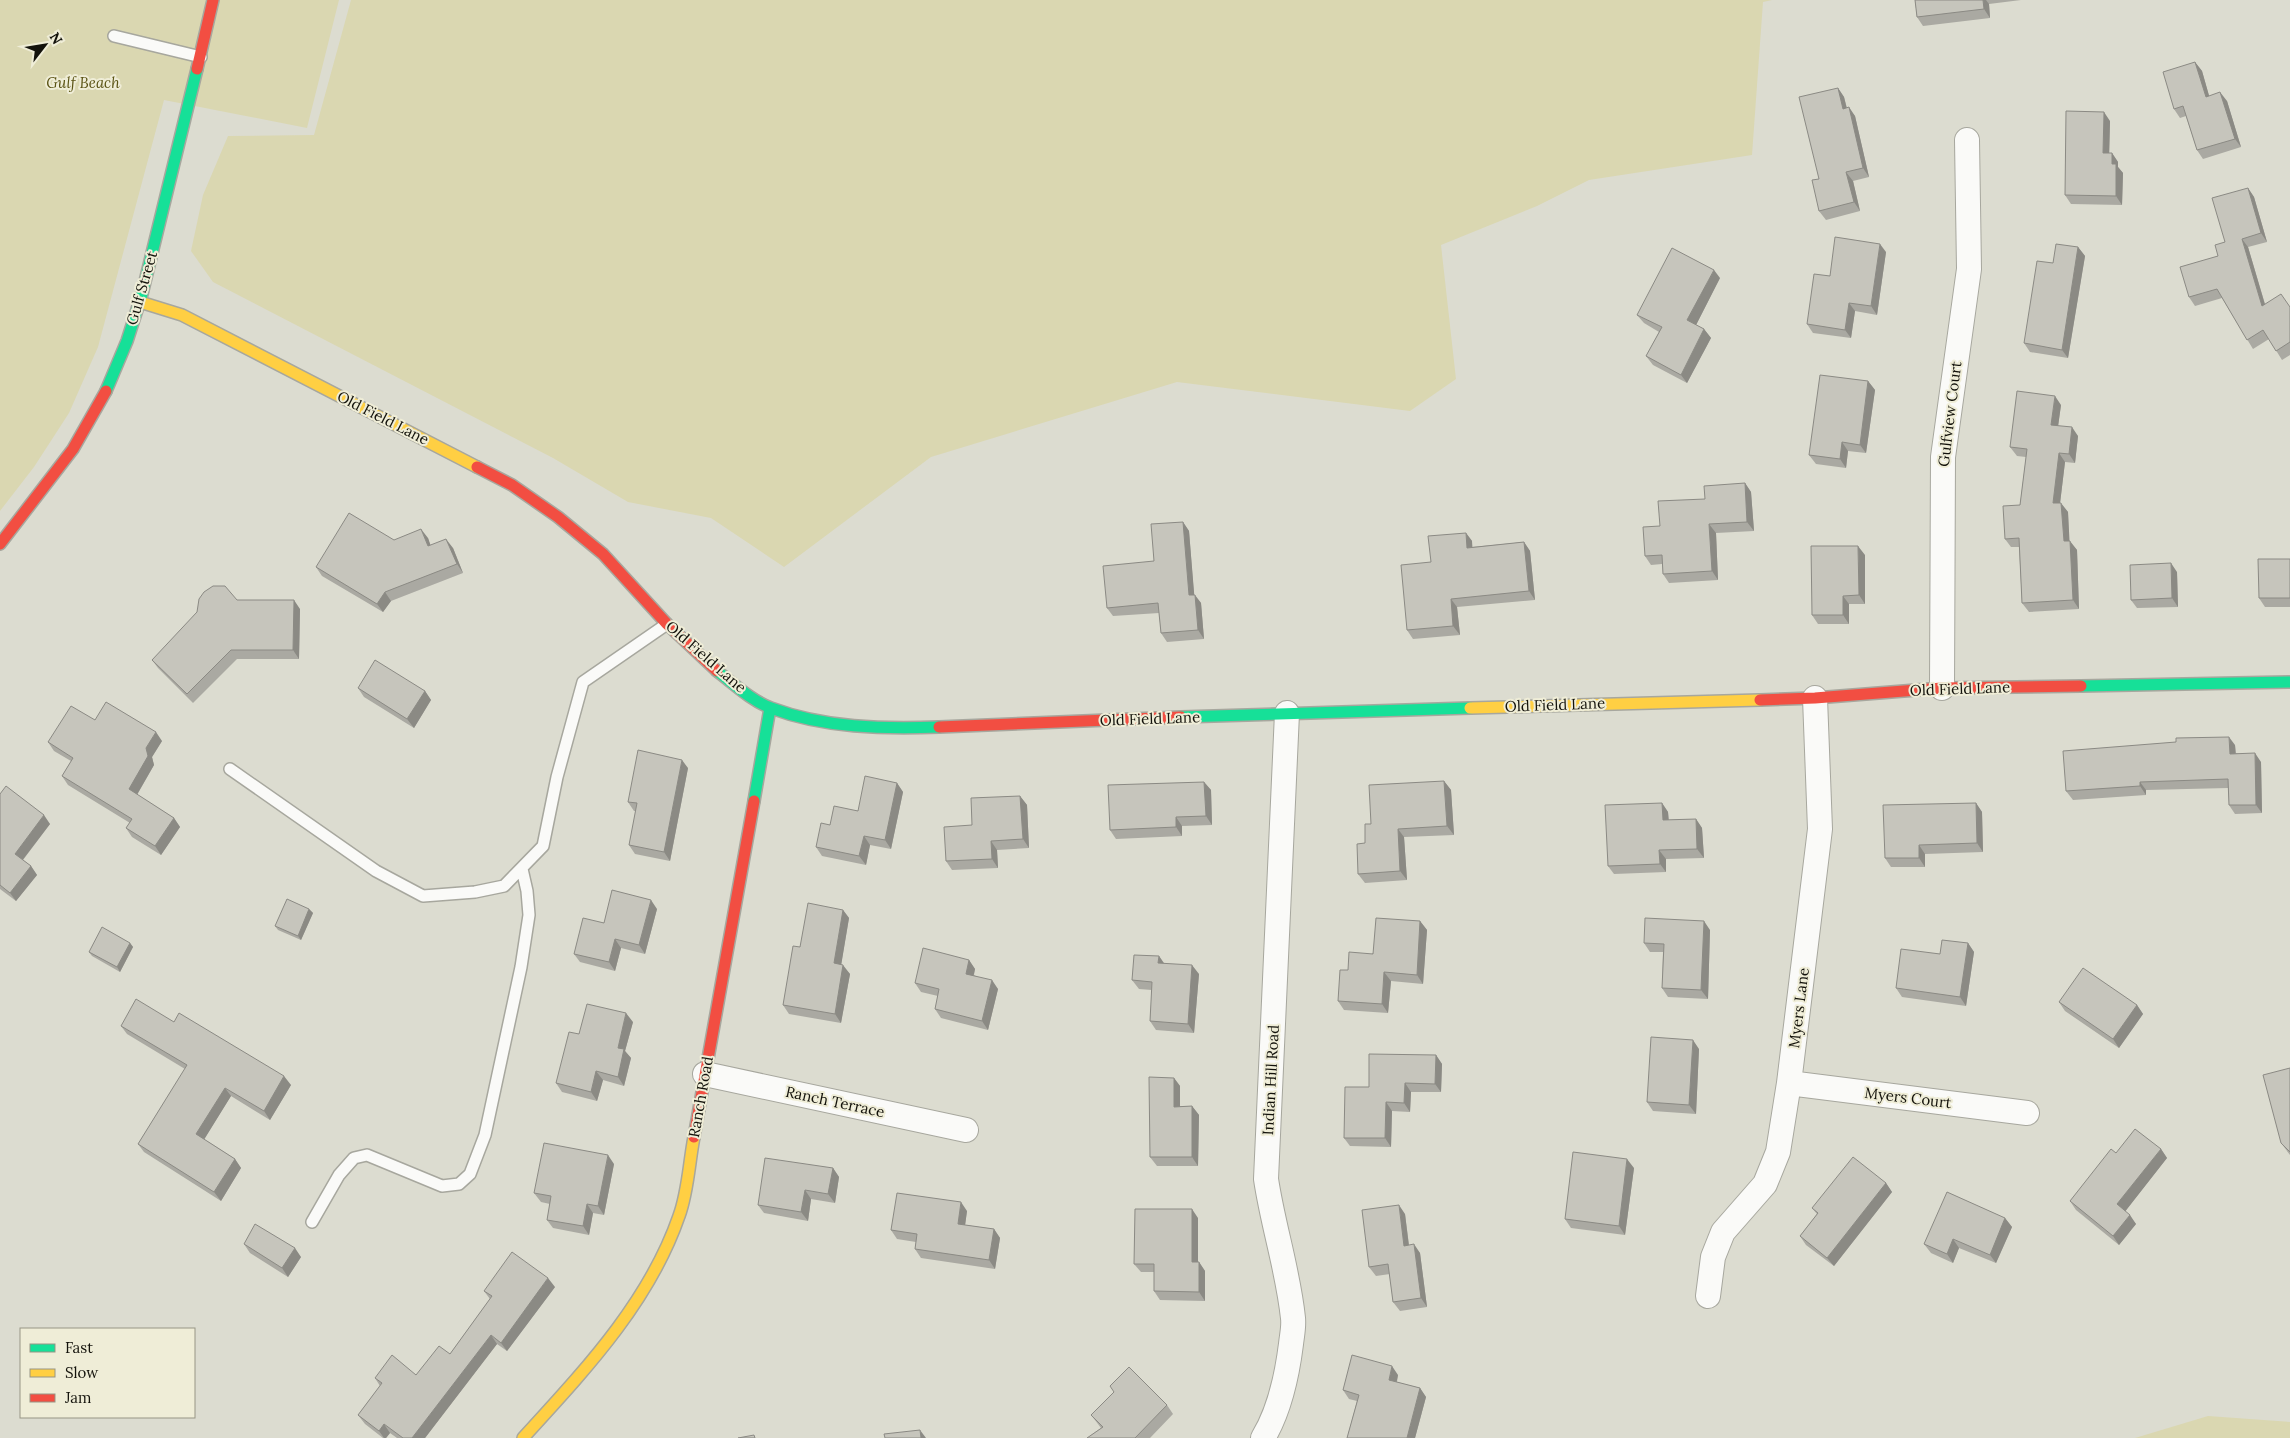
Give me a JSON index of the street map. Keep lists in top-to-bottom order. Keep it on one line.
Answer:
{"streets":{"street":["Gulf Street","Gulfview Court","Old Field Lane","Myers Lane","Indian Hill Road","Ranch Road","Myers Court","Ranch Terrace"]},"crossings":[["Gulf Street","Old Field Lane"],["Gulfview Court","Old Field Lane"],["Old Field Lane","Myers Lane"],["Old Field Lane","Indian Hill Road"],["Old Field Lane","Ranch Road"],["Myers Lane","Myers Court"],["Ranch Road","Ranch Terrace"]],"parks":["Gulf Beach"],"legend":["Fast","Slow","Jam"],"north":"top right"}
